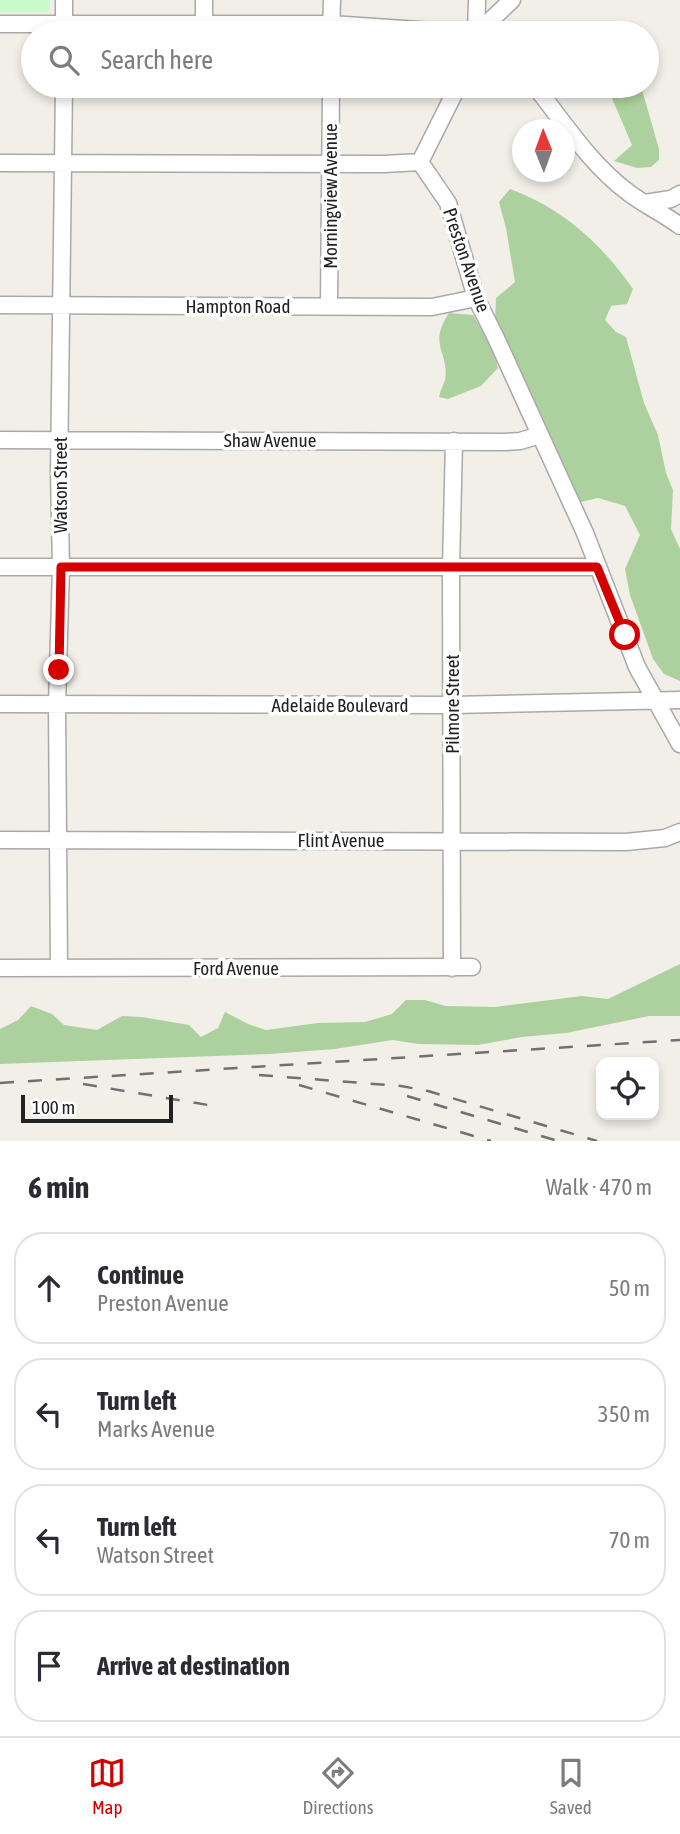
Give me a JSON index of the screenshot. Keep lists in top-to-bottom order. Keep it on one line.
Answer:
{"streets":{"street":["Morningview Avenue","Preston Avenue","Hampton Road","Shaw Avenue","Watson Street","Pilmore Street","Adelaide Boulevard","Flint Avenue","Ford Avenue"]},"crossings":[["Morningview Avenue","Hampton Road"],["Preston Avenue","Hampton Road"],["Preston Avenue","Shaw Avenue"],["Preston Avenue","Adelaide Boulevard"],["Hampton Road","Watson Street"],["Shaw Avenue","Watson Street"],["Shaw Avenue","Pilmore Street"],["Watson Street","Adelaide Boulevard"],["Watson Street","Flint Avenue"],["Watson Street","Ford Avenue"],["Pilmore Street","Adelaide Boulevard"],["Pilmore Street","Flint Avenue"],["Pilmore Street","Ford Avenue"]],"scale_bar":"100 m","north":"top","page":{"search":"Search here","scale":"100 m","heading":["6 min","Walk · 470 m"],"list":[["Continue","Preston Avenue","50 m"],["Turn left","Marks Avenue","350 m"],["Turn left","Watson Street","70 m"],"Arrive at destination"],"nav":["Map","Directions","Saved"]}}
